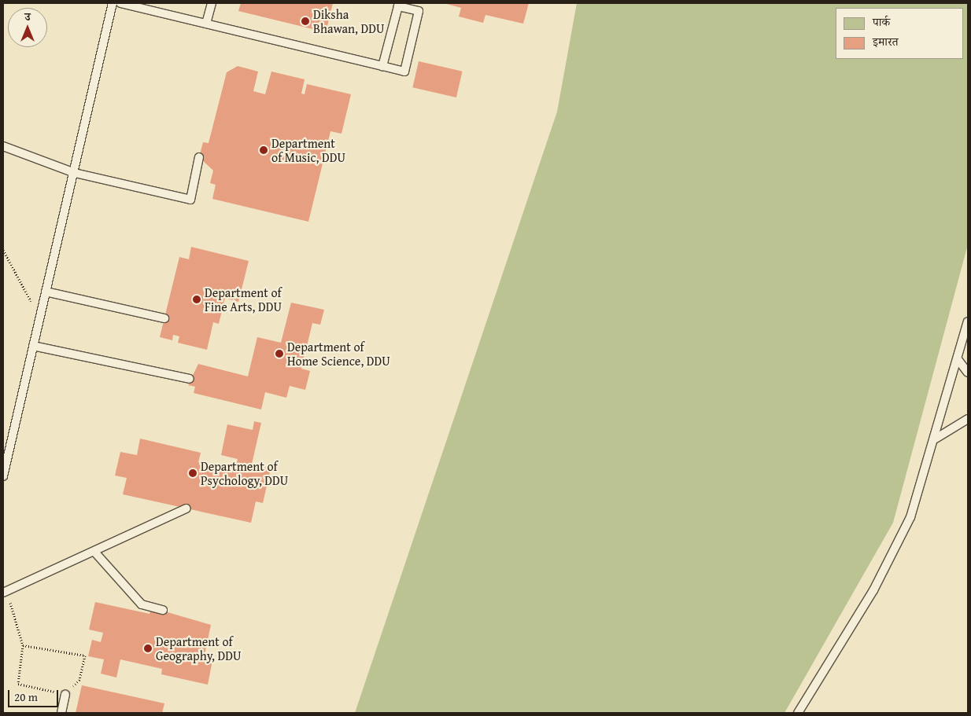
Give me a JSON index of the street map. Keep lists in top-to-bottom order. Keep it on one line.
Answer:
{"places":["Diksha Bhawan, DDU","Department of Music, DDU","Department of Fine Arts, DDU","Department of Home Science, DDU","Department of Psychology, DDU","Department of Geography, DDU"],"legend":["पार्क","इमारत"],"scale_bar":"20 m","north":"top"}
